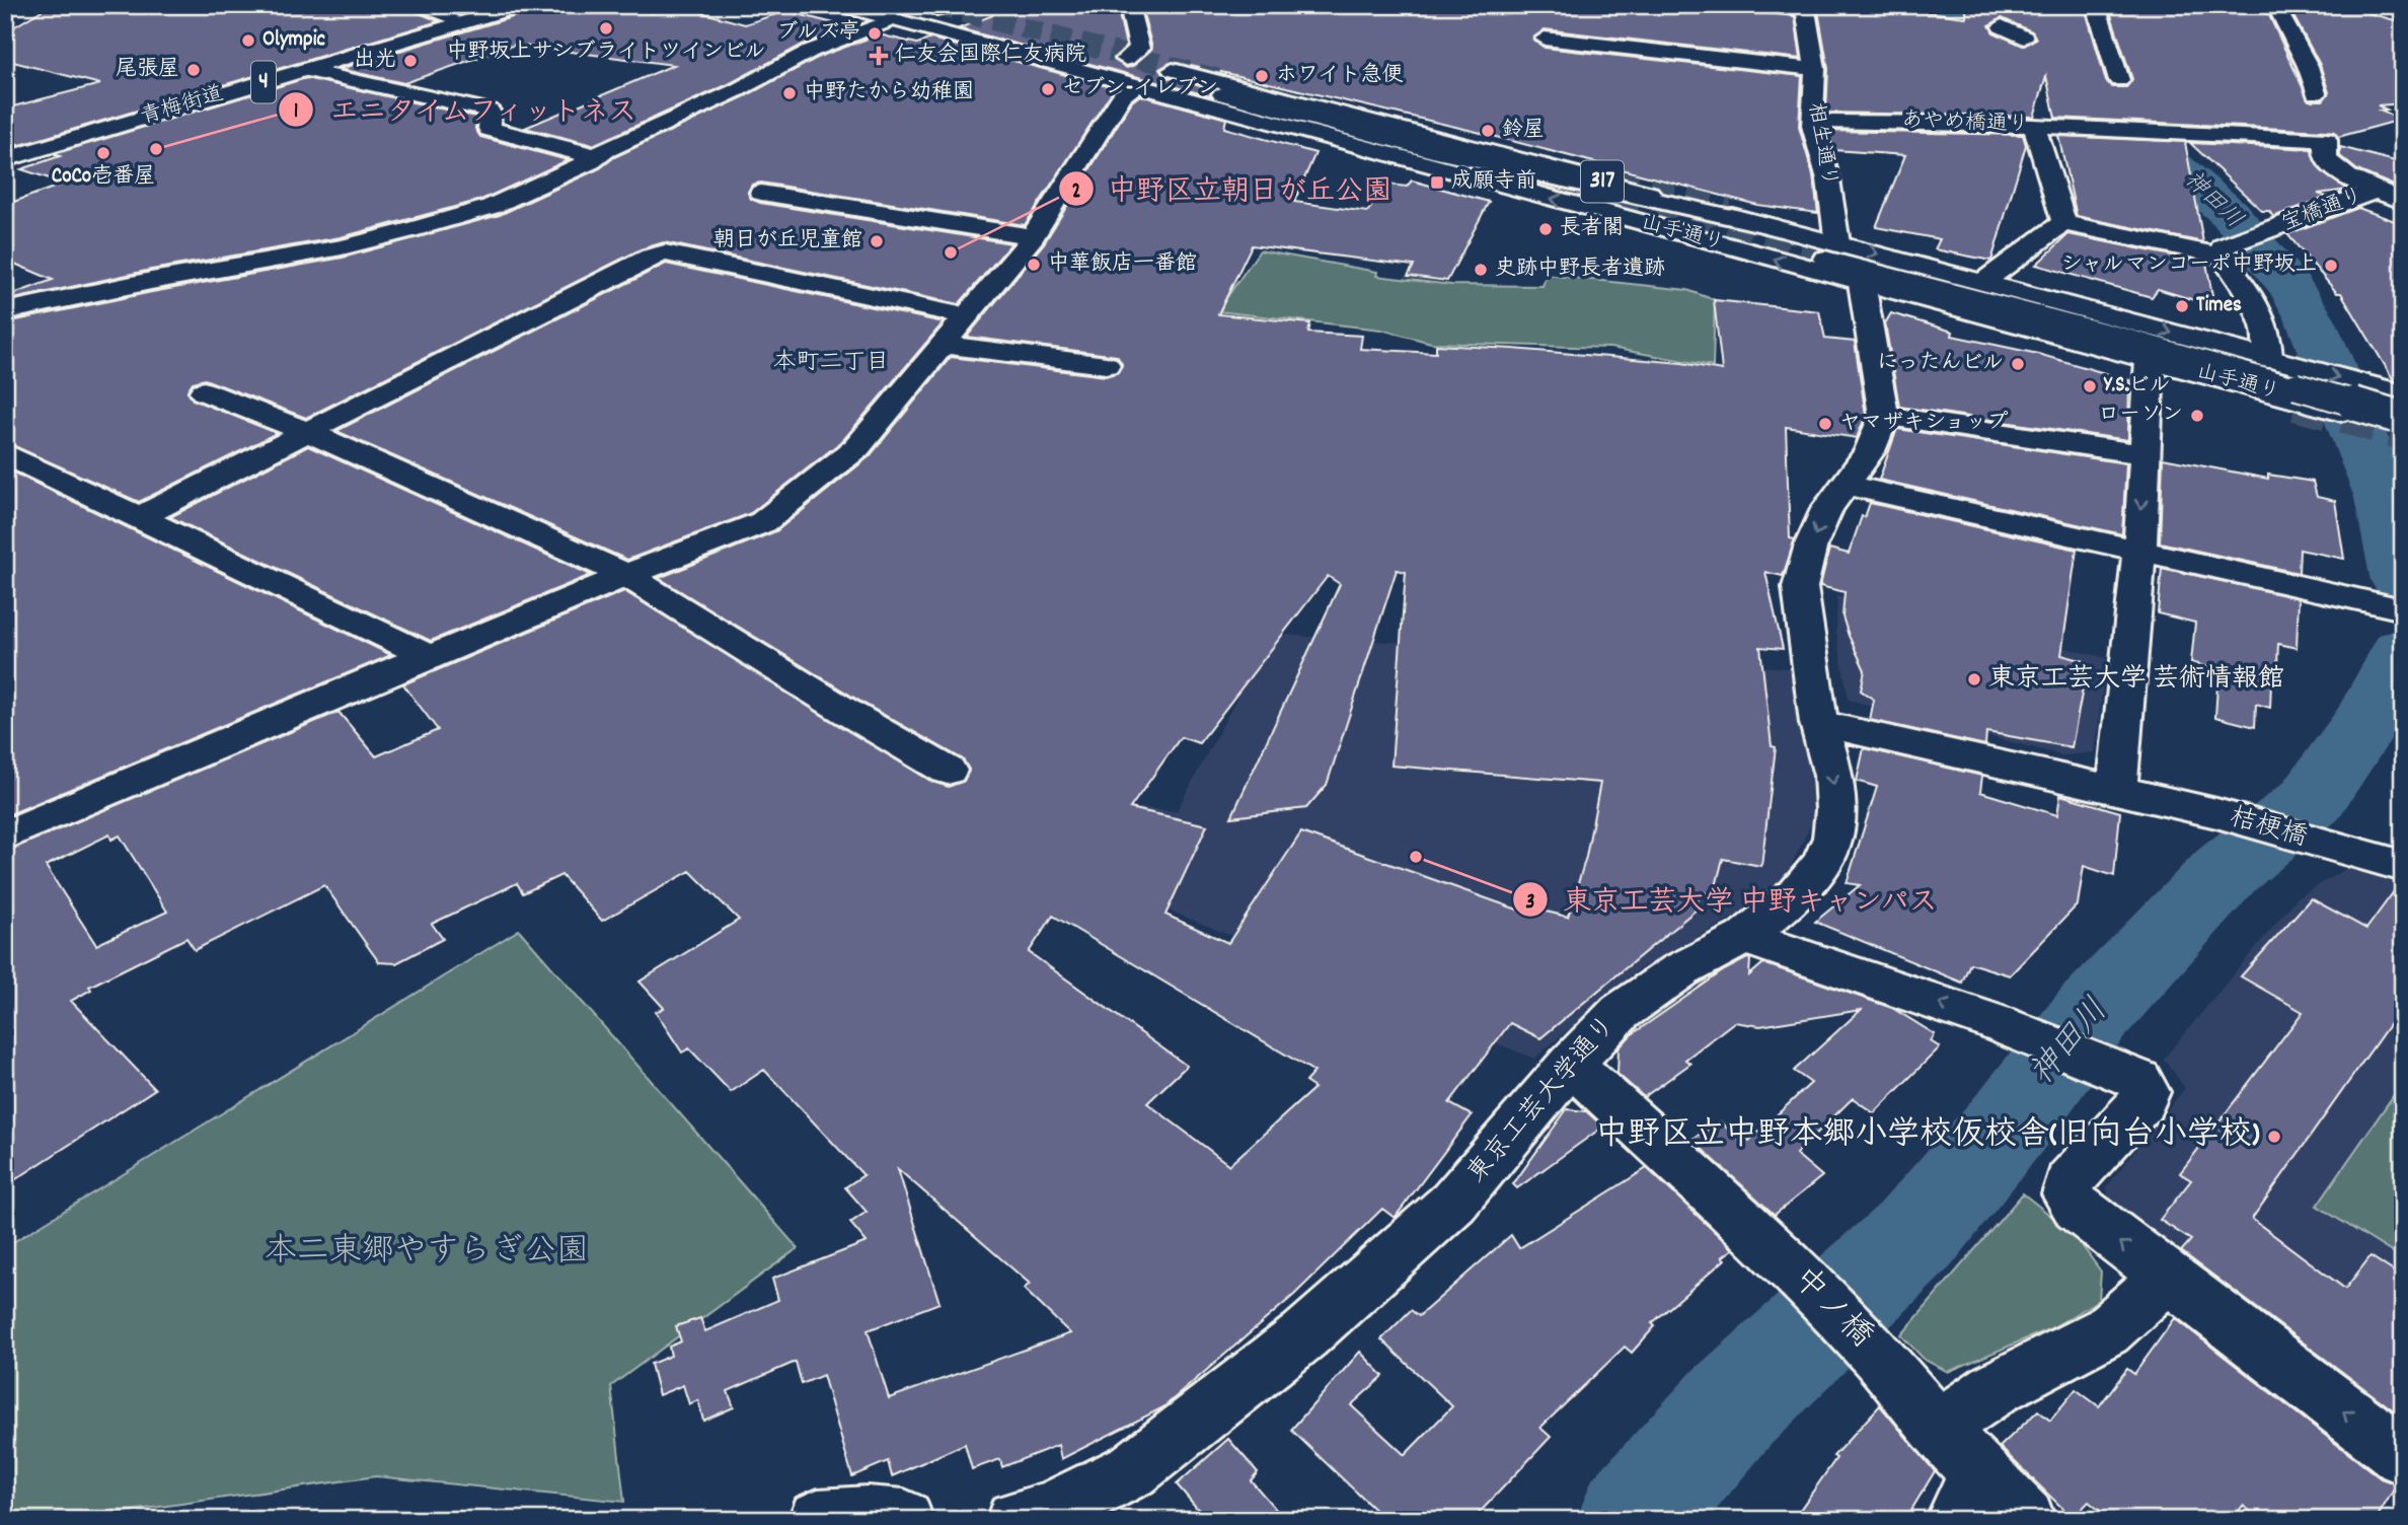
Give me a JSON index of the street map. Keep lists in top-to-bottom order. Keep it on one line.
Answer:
{"streets":{"main road":["4","青梅街道","あやめ橋通り","相生通り","317","宝橋通り","山手通り","桔梗橋","東京工芸大学通り","中ノ橋"]},"crossings":[["あやめ橋通り","相生通り"],["あやめ橋通り","宝橋通り"],["相生通り","山手通り"],["桔梗橋","東京工芸大学通り"],["東京工芸大学通り","中ノ橋"]],"districts":["本町二丁目"],"water":["神田川"],"parks":["本二東郷やすらぎ公園"],"places":{"other":["中野坂上サンブライトツインビル","ブルズ亭","Olympic","出光","尾張屋","ホワイト急便","セブン-イレブン","中野たから幼稚園","鈴屋","エニタイムフィットネス","CoCo壱番屋","長者閣","朝日が丘児童館","中野区立朝日が丘公園","中華飯店一番館","シャルマンコーポ中野坂上","史跡中野長者遺跡","Times","にったんビル","Y.S.ビル","ローソン","ヤマザキショップ","東京工芸大学 芸術情報館","東京工芸大学 中野キャンパス","中野区立中野本郷小学校仮校舎(旧向台小学校)"],"health":["仁友会国際仁友病院"],"transit":["成願寺前"]}}
